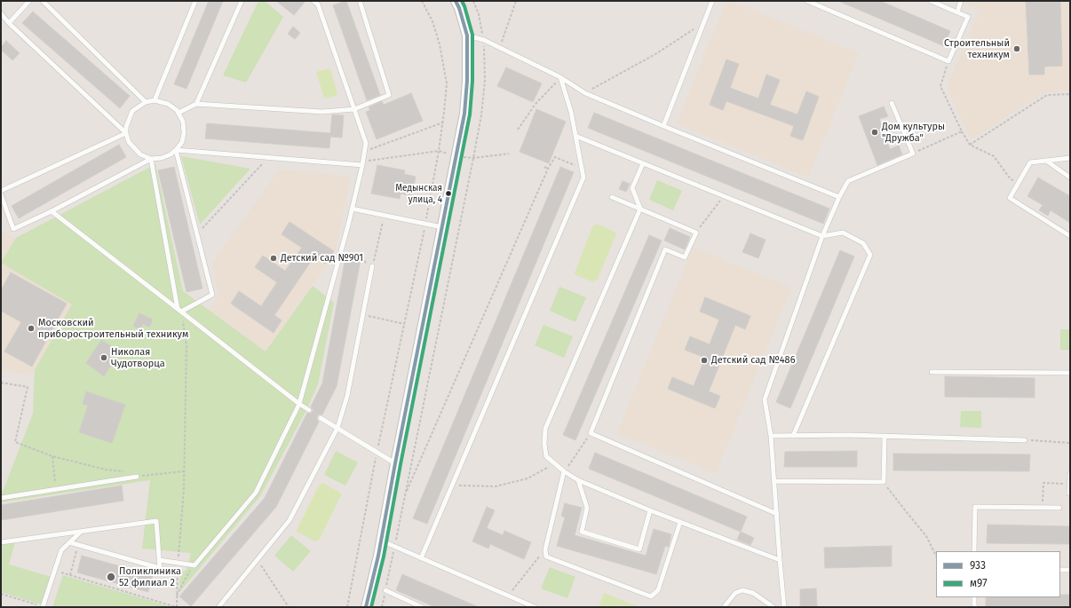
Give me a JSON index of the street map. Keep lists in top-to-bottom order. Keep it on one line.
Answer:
{"places":["Строительный техникум","Дом культуры \"Дружба\"","Медынская улица, 4","Детский сад №901","Московский приборостроительный техникум","Николая Чудотворца","Детский сад №486","Поликлиника 52 филиал 2"],"lines":["transit line 933","transit line м97"],"legend":["933","м97"]}
